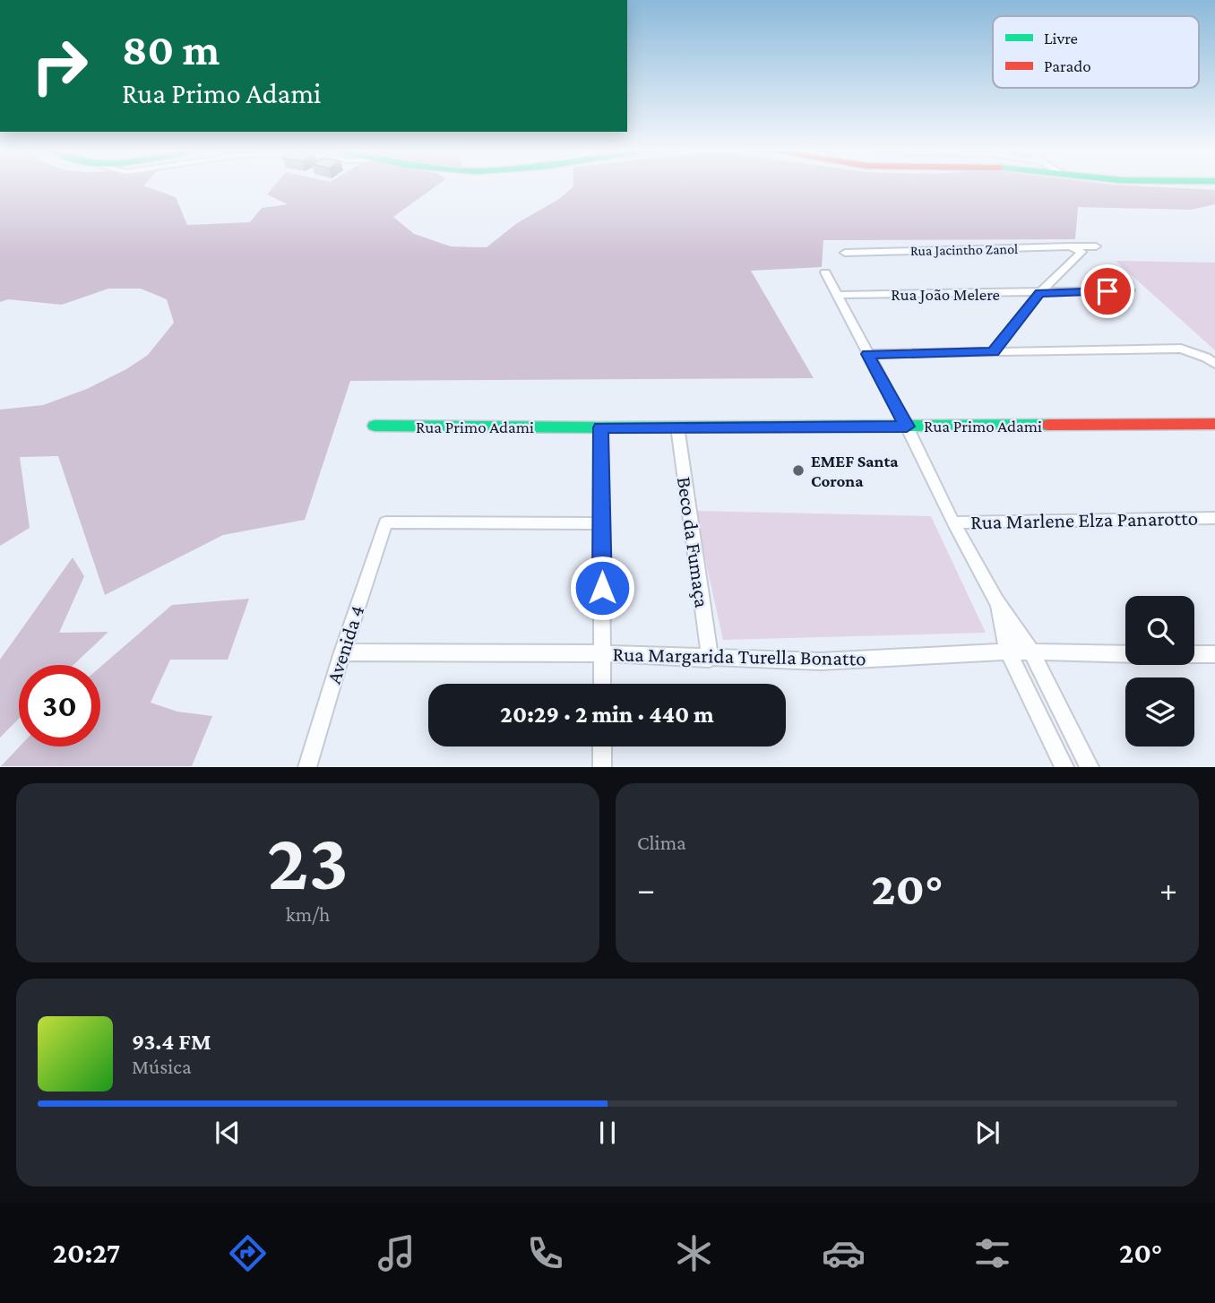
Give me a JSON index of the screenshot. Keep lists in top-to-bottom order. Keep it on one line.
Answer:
{"streets":{"main road":["Rua Primo Adami"],"street":["Rua Jacintho Zanol","Rua João Melere","Rua Marlene Elza Panarotto","Beco da Fumaça","Avenida 4","Rua Margarida Turella Bonatto"]},"crossings":[["Rua Jacintho Zanol","Rua João Melere"],["Rua Primo Adami","Beco da Fumaça"],["Beco da Fumaça","Rua Margarida Turella Bonatto"],["Avenida 4","Rua Margarida Turella Bonatto"]],"places":["EMEF Santa Corona"],"legend":["Livre","Parado"],"page":{"turn":["80 m","Rua Primo Adami"],"limit":"30","trip":"20:29 · 2 min · 440 m","tile":[["23","km/h"],"Clima"],"heat":["−","20°","+"],"song":["93.4 FM","Música"],"tabs":["20:27","20°"]}}
